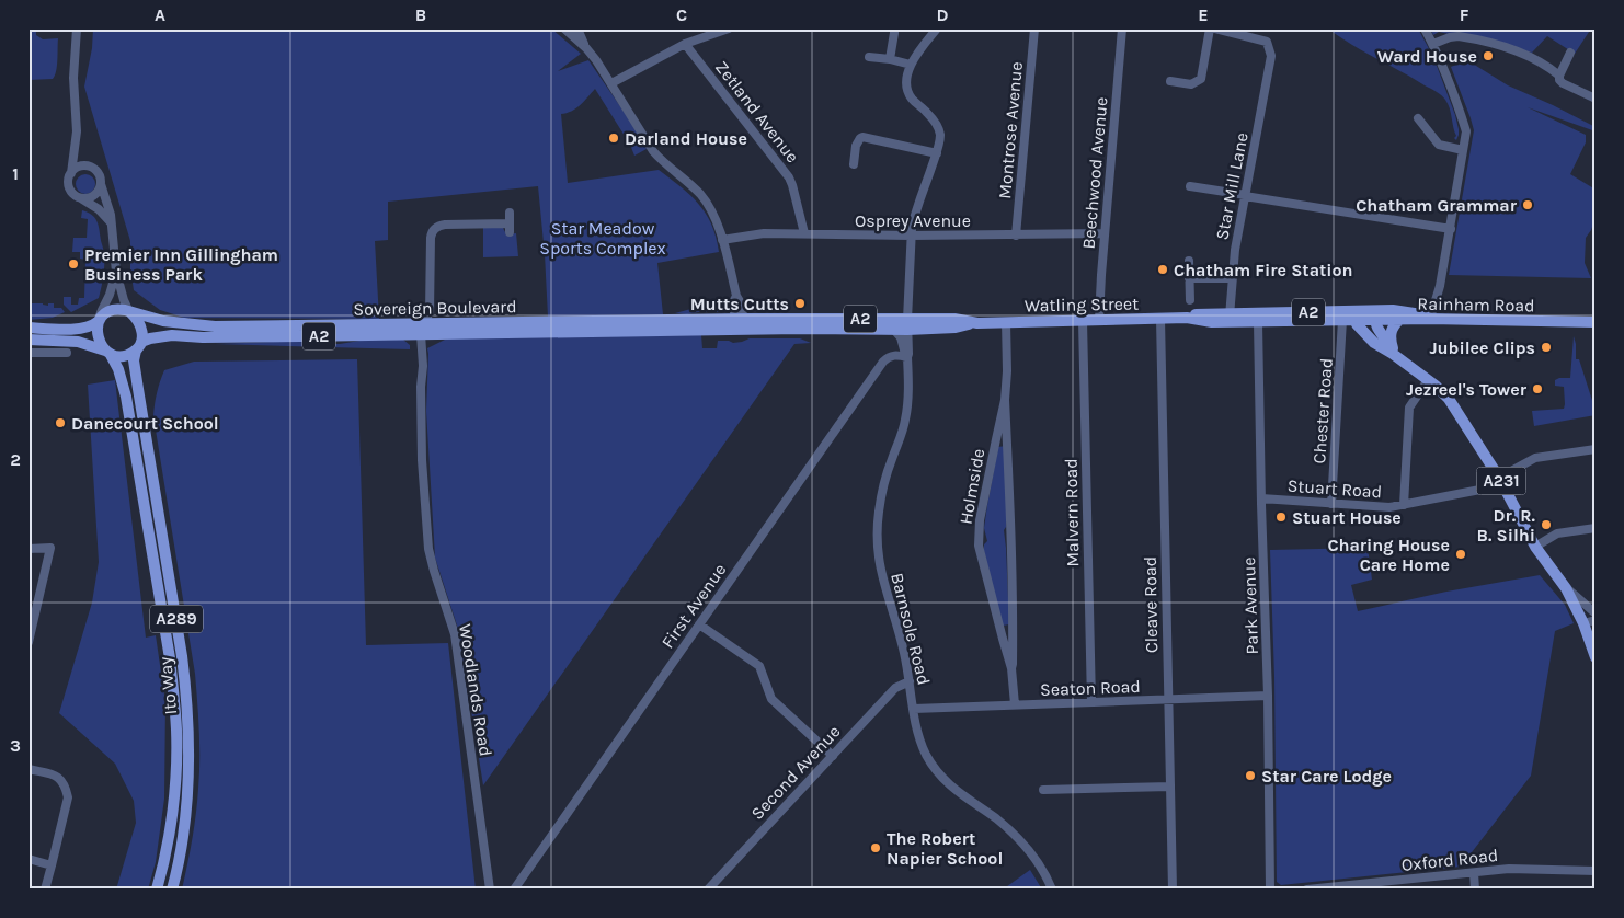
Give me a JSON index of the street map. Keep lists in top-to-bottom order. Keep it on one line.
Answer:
{"streets":{"main road":["Watling Street","Rainham Road","Sovereign Boulevard","A2","A231","A289","Ito Way"],"street":["Zetland Avenue","Montrose Avenue","Beechwood Avenue","Star Mill Lane","Osprey Avenue","Chester Road","Holmside","Stuart Road","Malvern Road","Cleave Road","First Avenue","Park Avenue","Barnsole Road","Seaton Road","Woodlands Road","Second Avenue","Oxford Road"]},"crossings":[["Zetland Avenue","Osprey Avenue"],["Montrose Avenue","Osprey Avenue"],["Beechwood Avenue","Osprey Avenue"],["Beechwood Avenue","Watling Street"],["Star Mill Lane","Watling Street"],["Osprey Avenue","Barnsole Road"],["Watling Street","Rainham Road"],["Watling Street","Sovereign Boulevard"],["Watling Street","Chester Road"],["Watling Street","A231"],["Watling Street","Holmside"],["Watling Street","Malvern Road"],["Watling Street","Cleave Road"],["Watling Street","Park Avenue"],["Watling Street","Barnsole Road"],["Rainham Road","A231"],["Sovereign Boulevard","Ito Way"],["Sovereign Boulevard","Woodlands Road"],["Chester Road","Stuart Road"],["A231","Stuart Road"],["Holmside","Seaton Road"],["Stuart Road","Park Avenue"],["Malvern Road","Seaton Road"],["Cleave Road","Seaton Road"],["First Avenue","Barnsole Road"],["Park Avenue","Seaton Road"],["Barnsole Road","Seaton Road"],["Barnsole Road","Second Avenue"]],"parks":["Star Meadow Sports Complex"],"places":["Ward House","Darland House","Chatham Grammar","Premier Inn Gillingham Business Park","Chatham Fire Station","Mutts Cutts","Jubilee Clips","Jezreel's Tower","Danecourt School","Stuart House","Dr. R. B. Silhi","Charing House Care Home","Star Care Lodge","The Robert Napier School"],"grid":{"columns":["A","B","C","D","E","F"],"rows":["1","2","3"]}}
